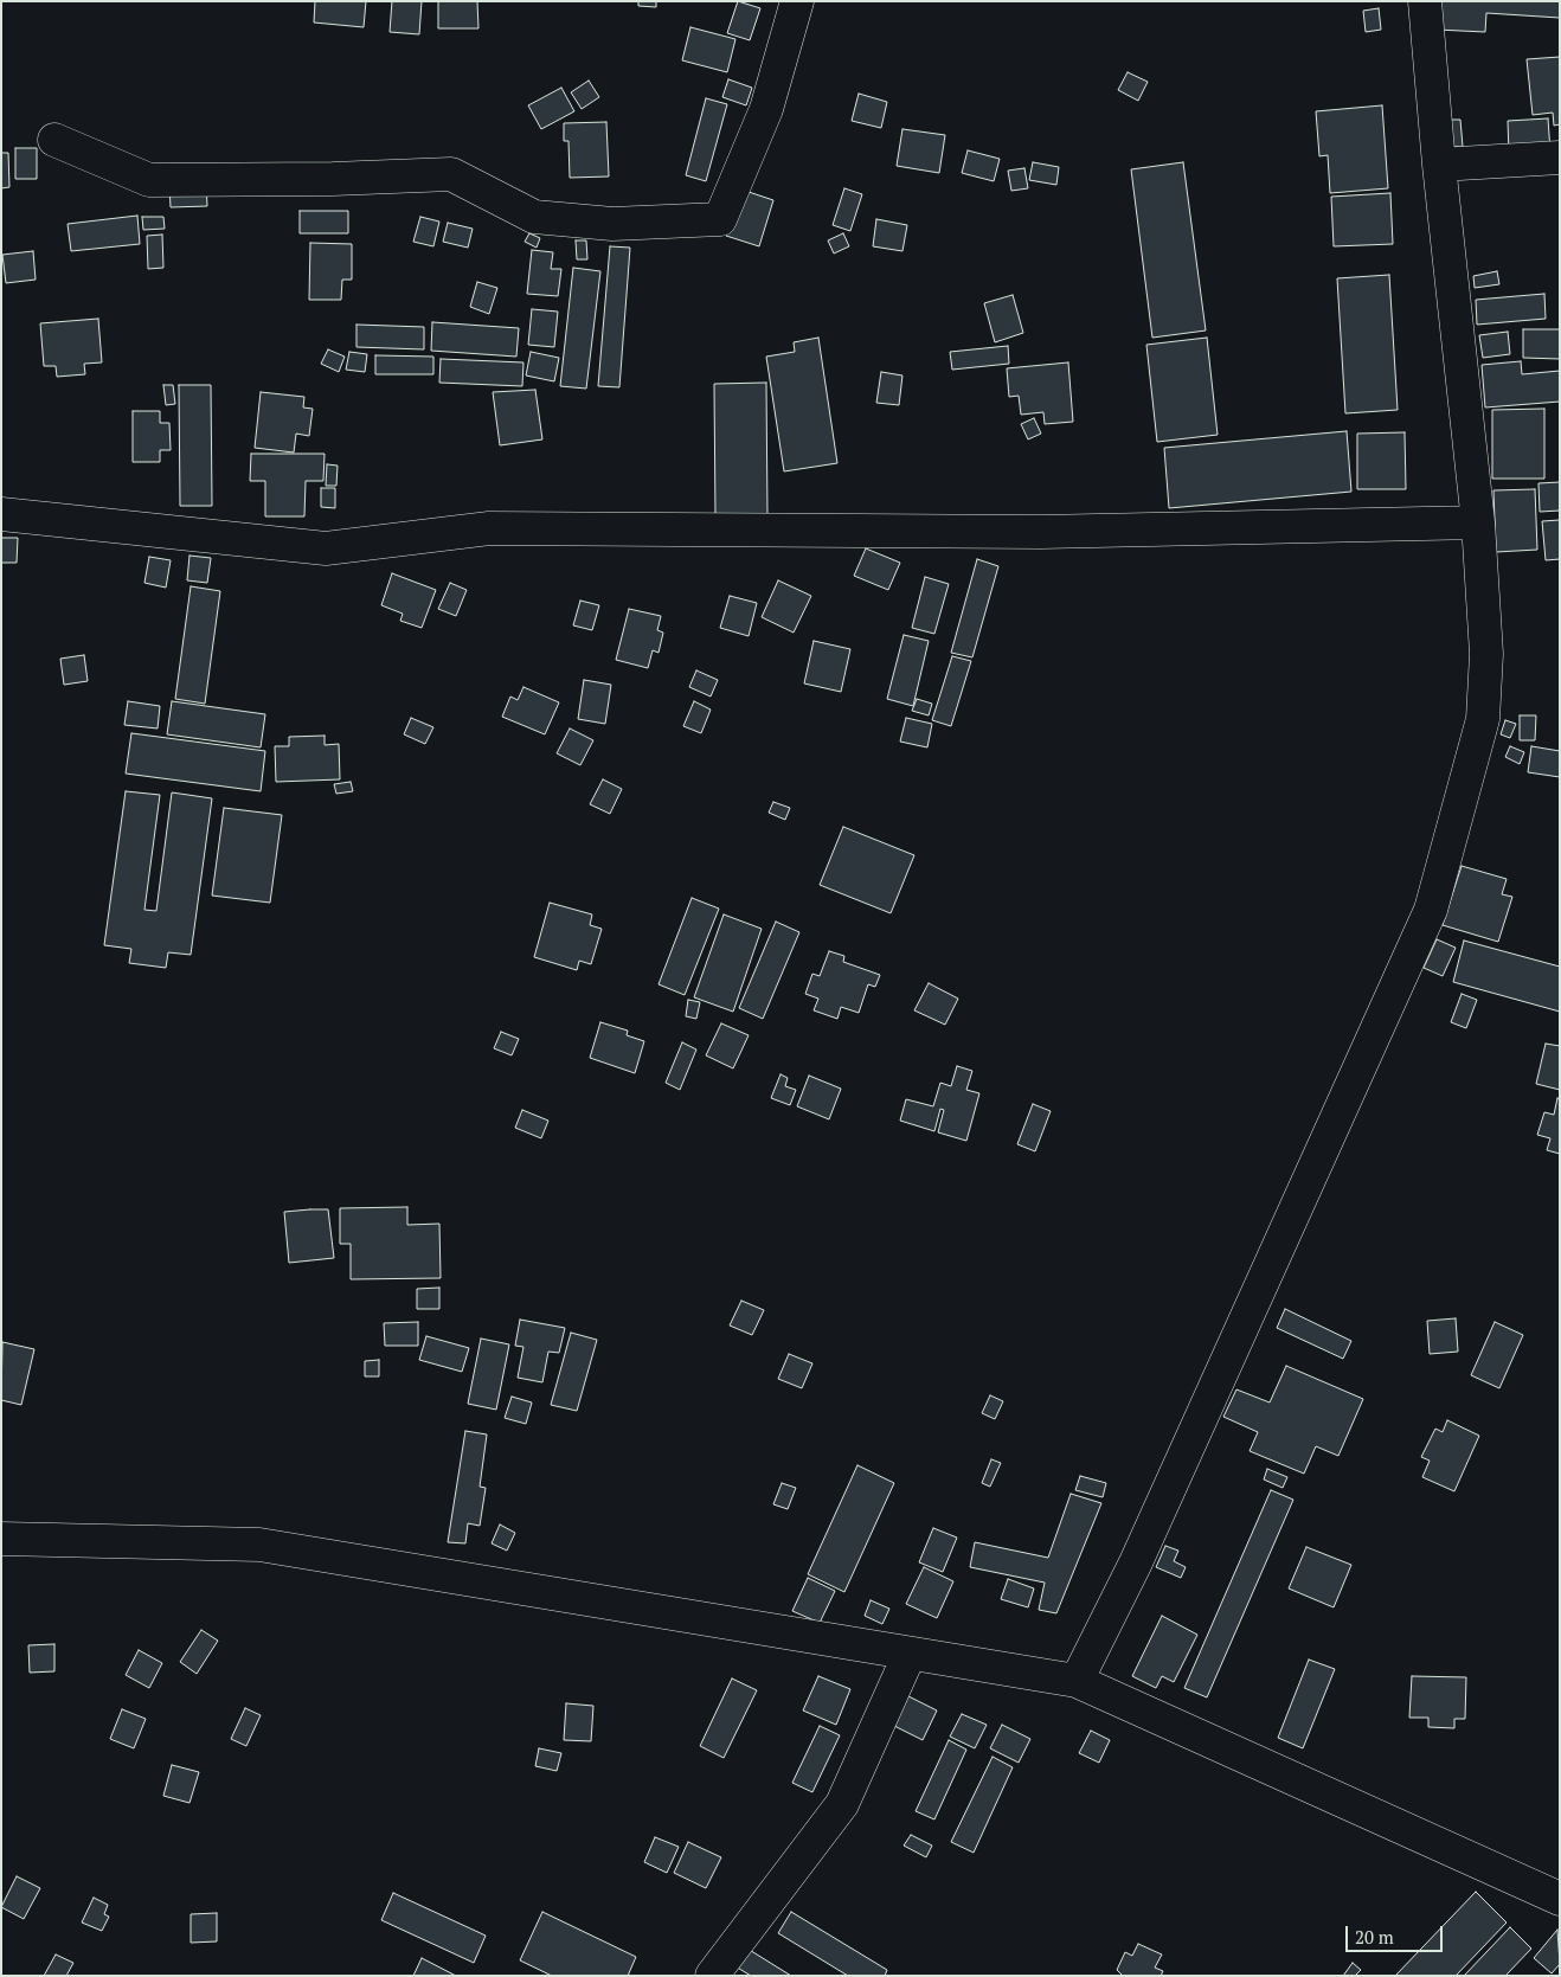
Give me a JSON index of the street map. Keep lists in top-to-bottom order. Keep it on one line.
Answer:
{"scale_bar":"20 m"}
